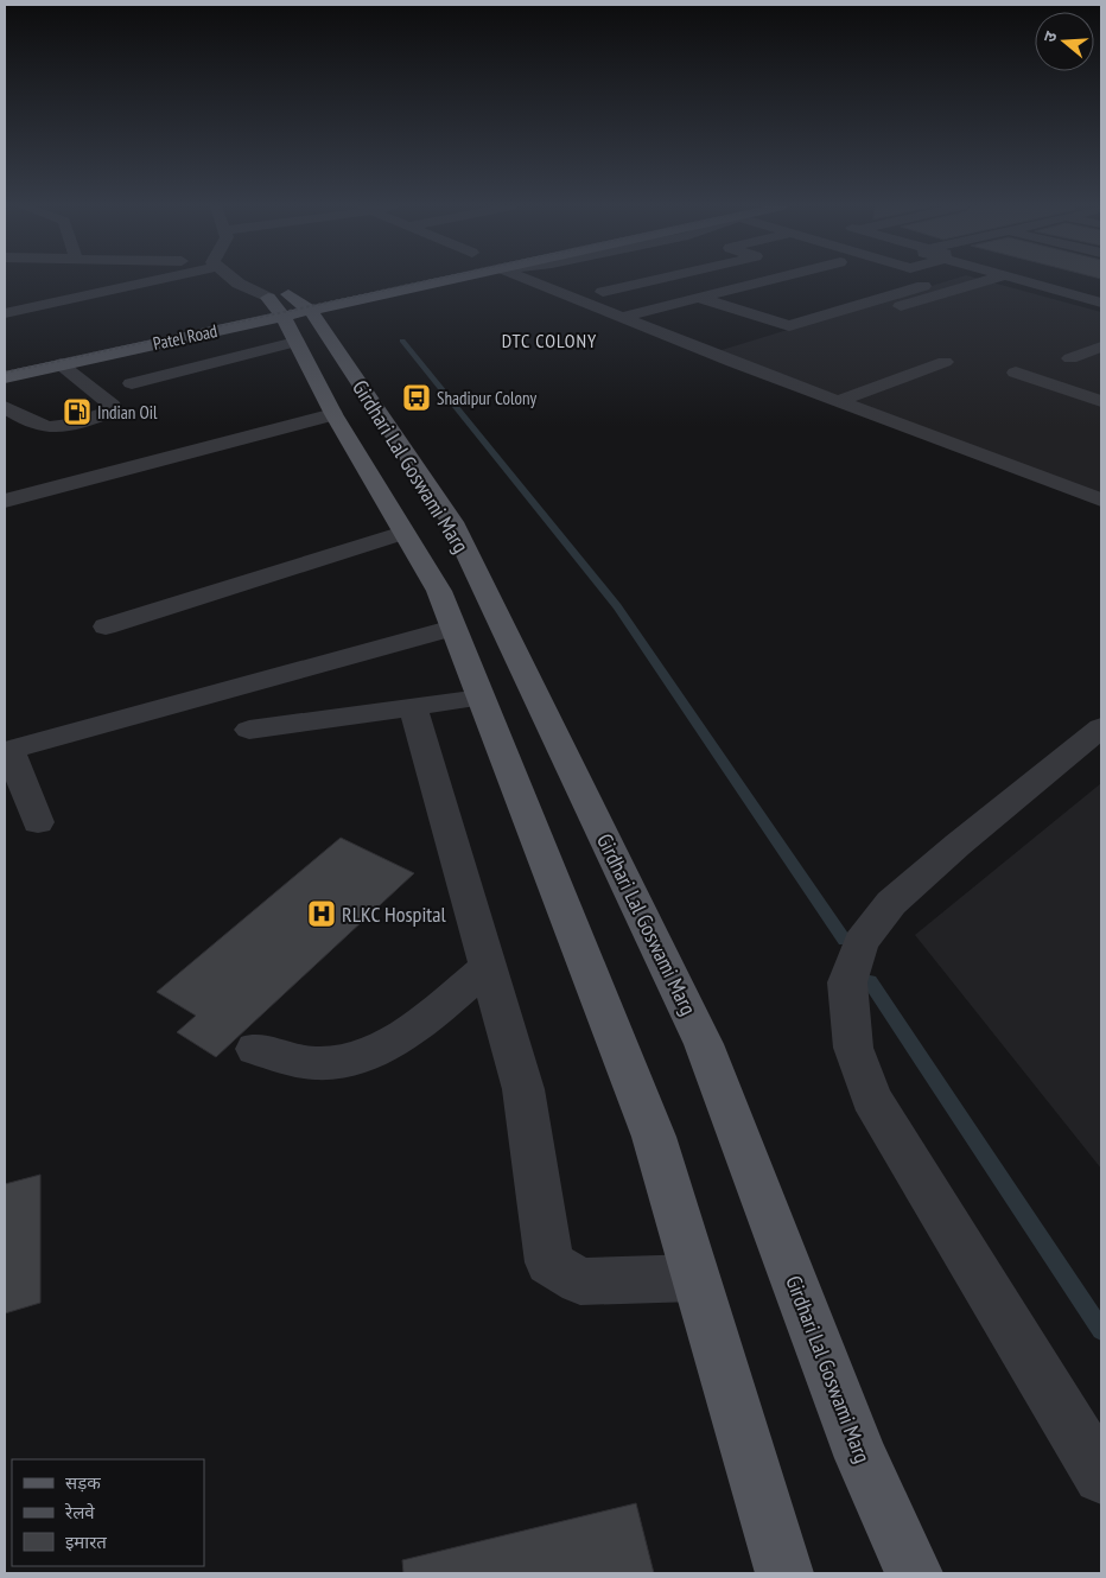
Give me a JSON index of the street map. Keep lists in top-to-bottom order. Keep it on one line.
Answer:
{"streets":{"main road":["Patel Road","Girdhari Lal Goswami Marg"]},"crossings":[["Patel Road","Girdhari Lal Goswami Marg"]],"districts":["DTC COLONY"],"places":{"bus stop":["Shadipur Colony"],"fuel station":["Indian Oil"],"hospital":["RLKC Hospital"]},"legend":["सड़क","रेलवे","इमारत"],"north":"left"}
